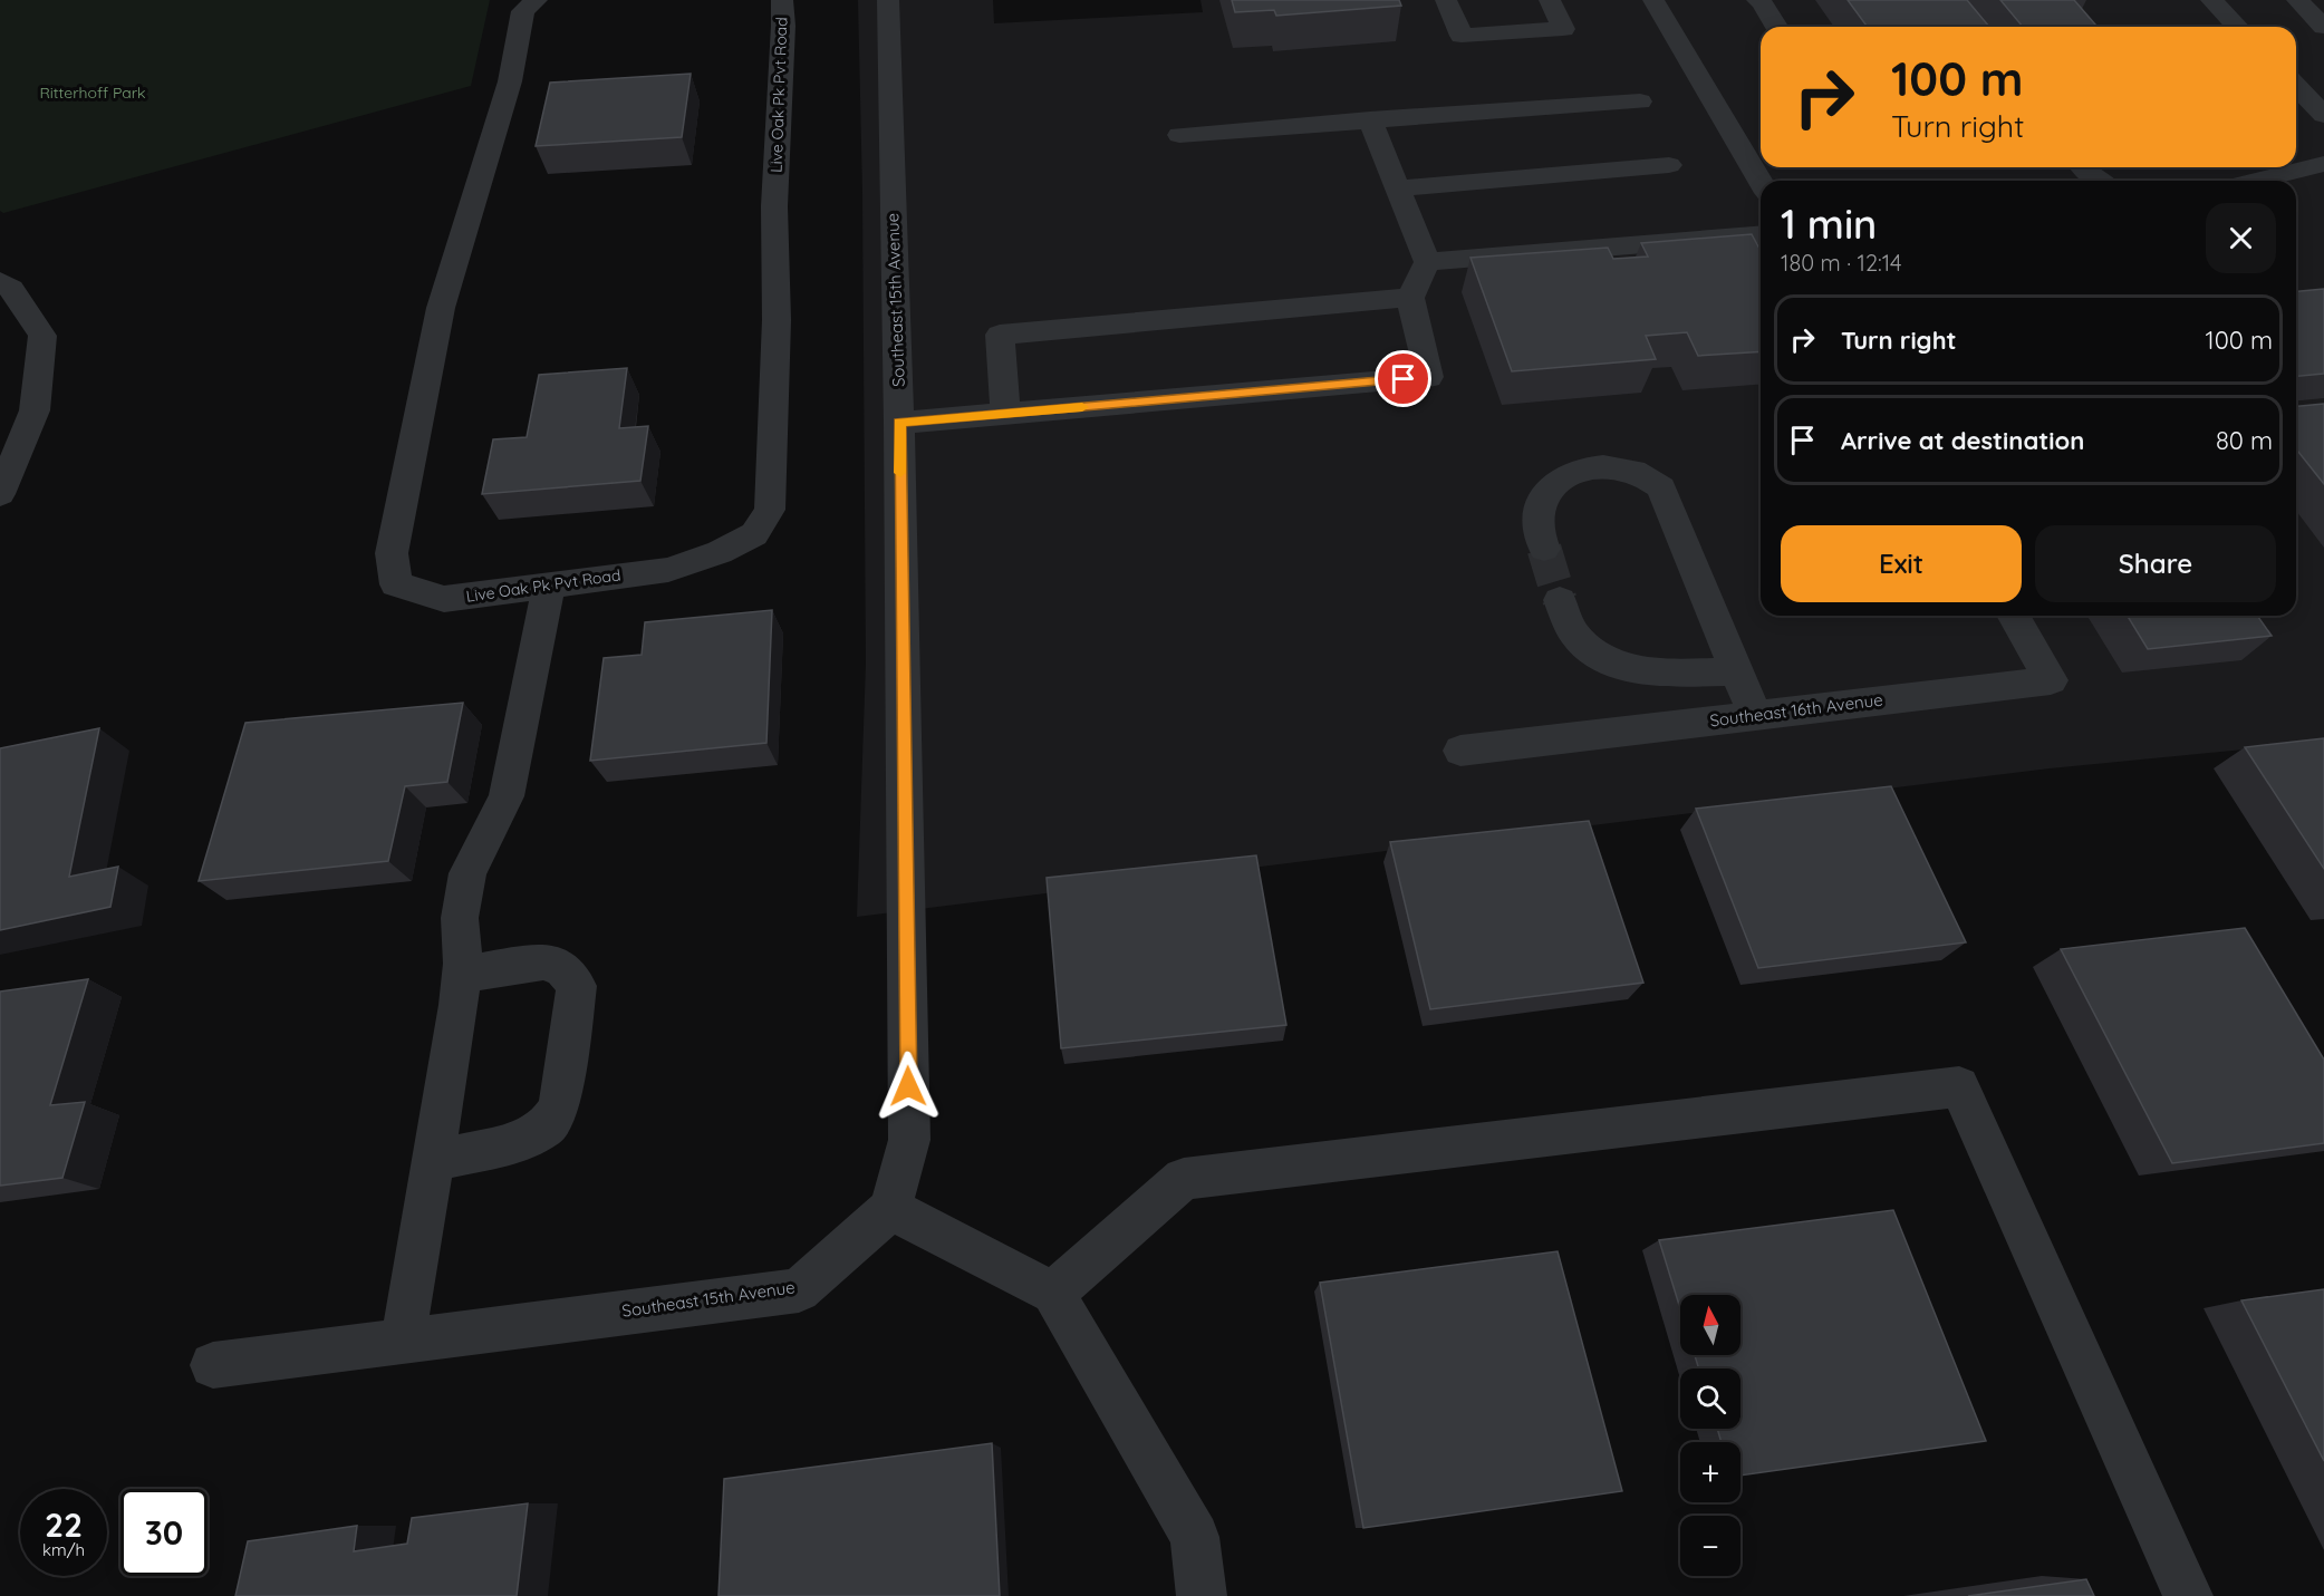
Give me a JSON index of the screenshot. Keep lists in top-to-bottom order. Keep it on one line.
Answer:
{"streets":{"street":["Live Oak Pk Pvt Road","Southeast 15th Avenue","Southeast 16th Avenue"]},"parks":["Ritterhoff Park"],"north":"top","page":{"turn":["100 m","Turn right"],"heading":["1 min","180 m · 12:14"],"list":[{"name":"Turn right","value":"100 m"},{"name":"Arrive at destination","value":"80 m"}],"buttons":["Exit","Share"],"map_buttons":["+","−"],"speed":"22 km/h","limit":"30"}}
